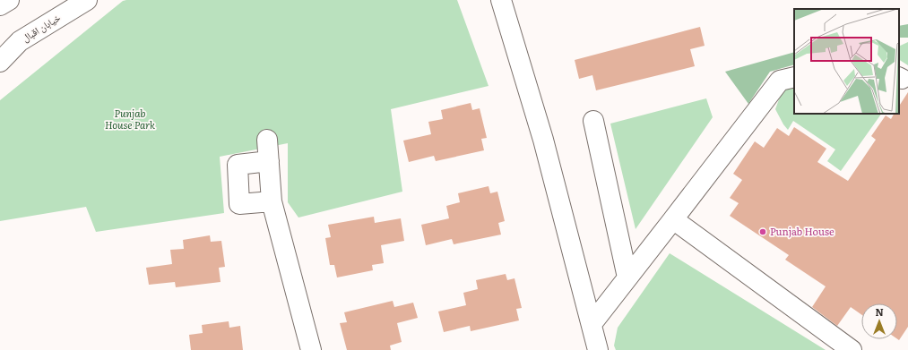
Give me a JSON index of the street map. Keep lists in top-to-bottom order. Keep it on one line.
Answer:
{"streets":{"street":["خیابان اقبال"]},"parks":["Punjab House Park"],"places":["Punjab House"],"north":"top"}
